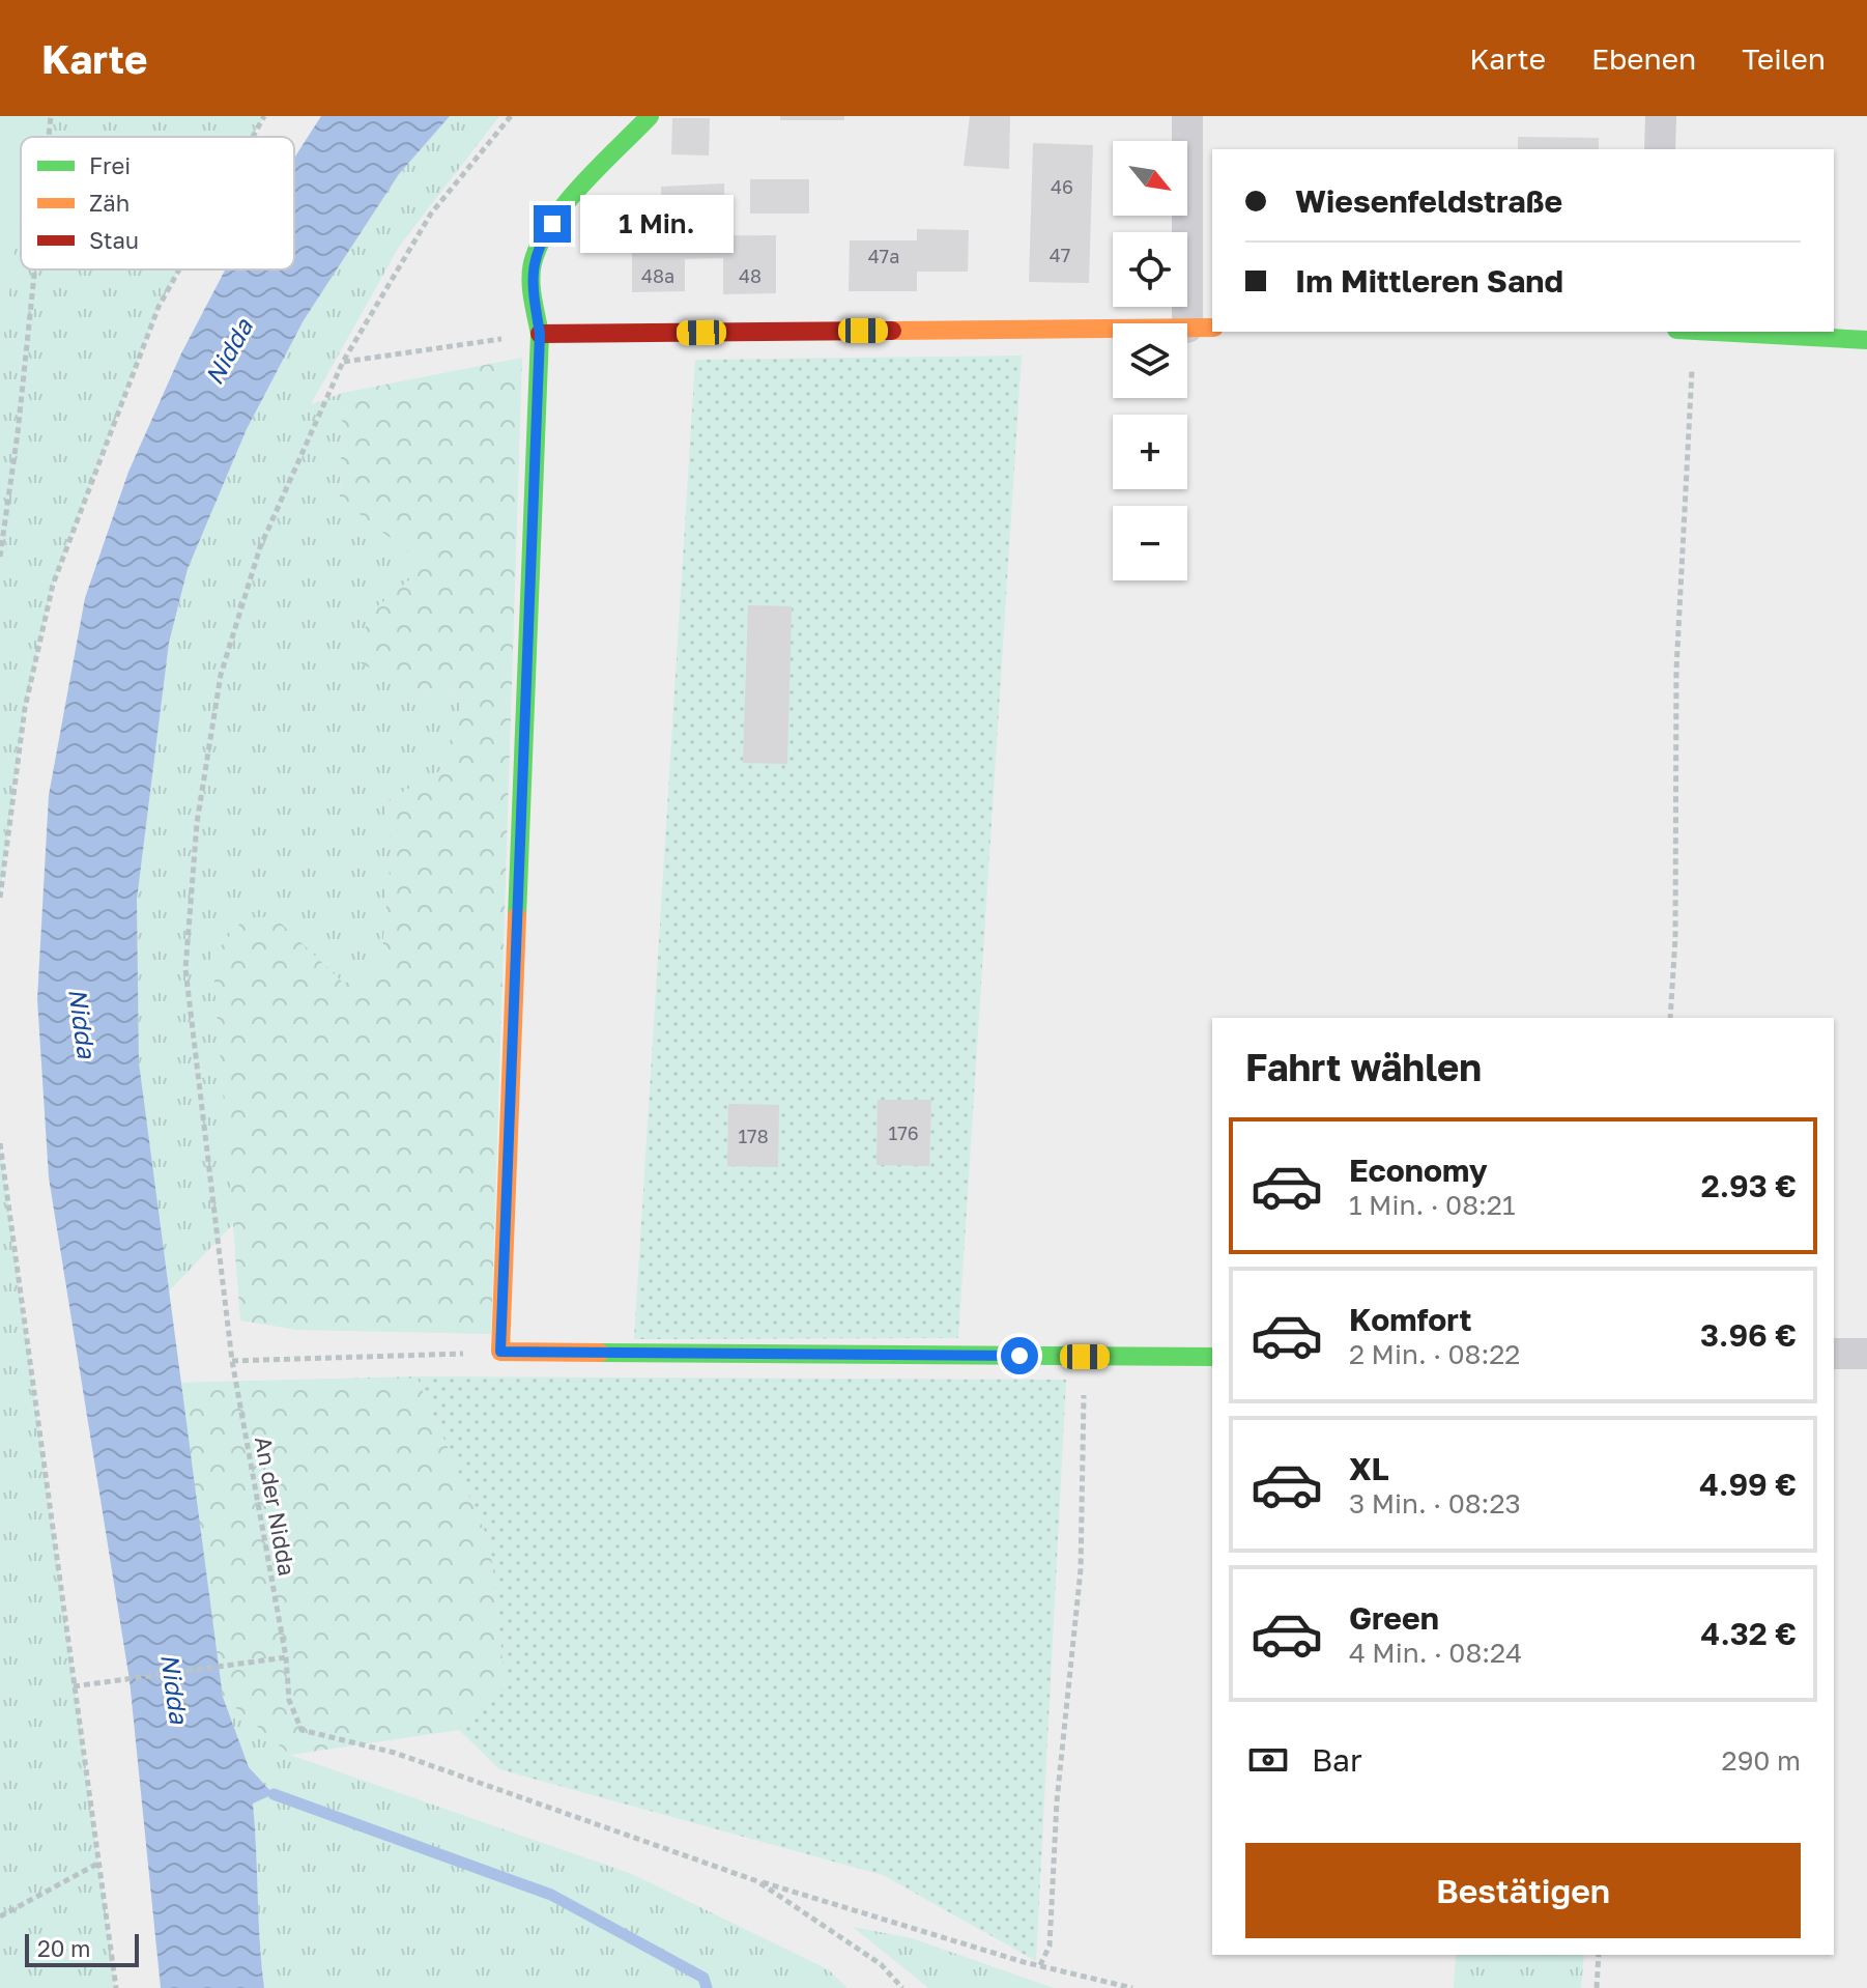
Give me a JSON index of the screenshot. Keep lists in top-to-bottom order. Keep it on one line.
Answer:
{"streets":{"path":["An der Nidda"]},"water":["Nidda"],"house_numbers":["46","47","47a","48a","48","176","178"],"legend":["Frei","Zäh","Stau"],"scale_bar":"20 m","north":"bottom right","page":{"header":"Karte","nav":["Karte","Ebenen","Teilen"],"map_buttons":["+","−"],"banner":["Wiesenfeldstraße","Im Mittleren Sand"],"bubble":"1 Min.","heading":"Fahrt wählen","list":[{"name":"Economy","note":"1 Min. · 08:21","value":"2.93 €"},{"name":"Komfort","note":"2 Min. · 08:22","value":"3.96 €"},{"name":"XL","note":"3 Min. · 08:23","value":"4.99 €"},{"name":"Green","note":"4 Min. · 08:24","value":"4.32 €"}],"pay":["Bar","290 m"],"buttons":"Bestätigen","scale":"20 m"}}
